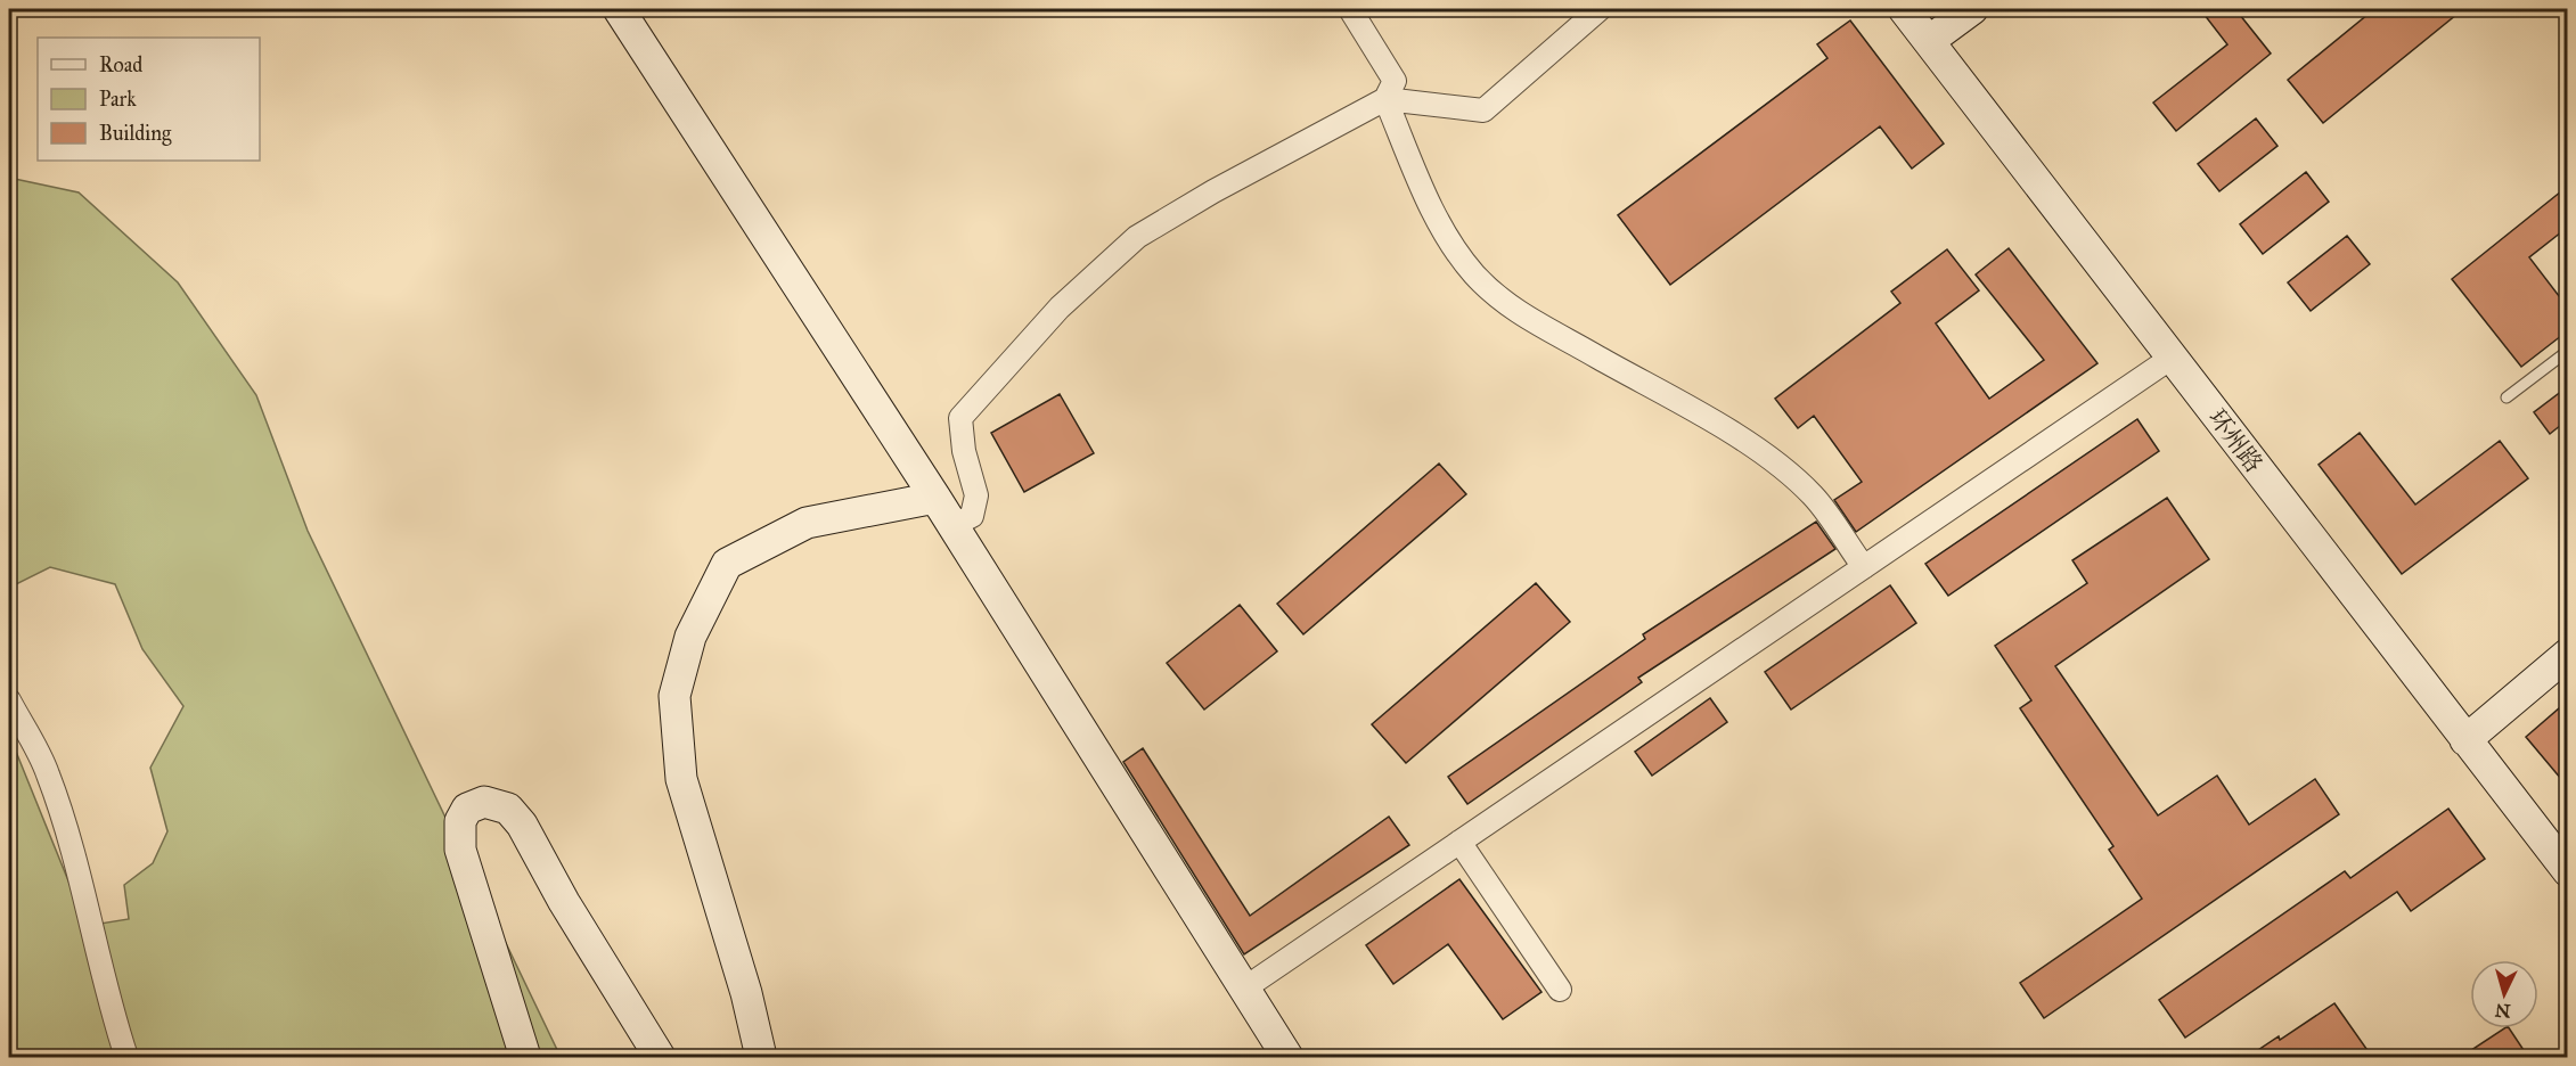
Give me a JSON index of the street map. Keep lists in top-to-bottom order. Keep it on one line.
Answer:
{"streets":{"street":["环州路"]},"legend":["Road","Park","Building"],"north":"bottom"}
